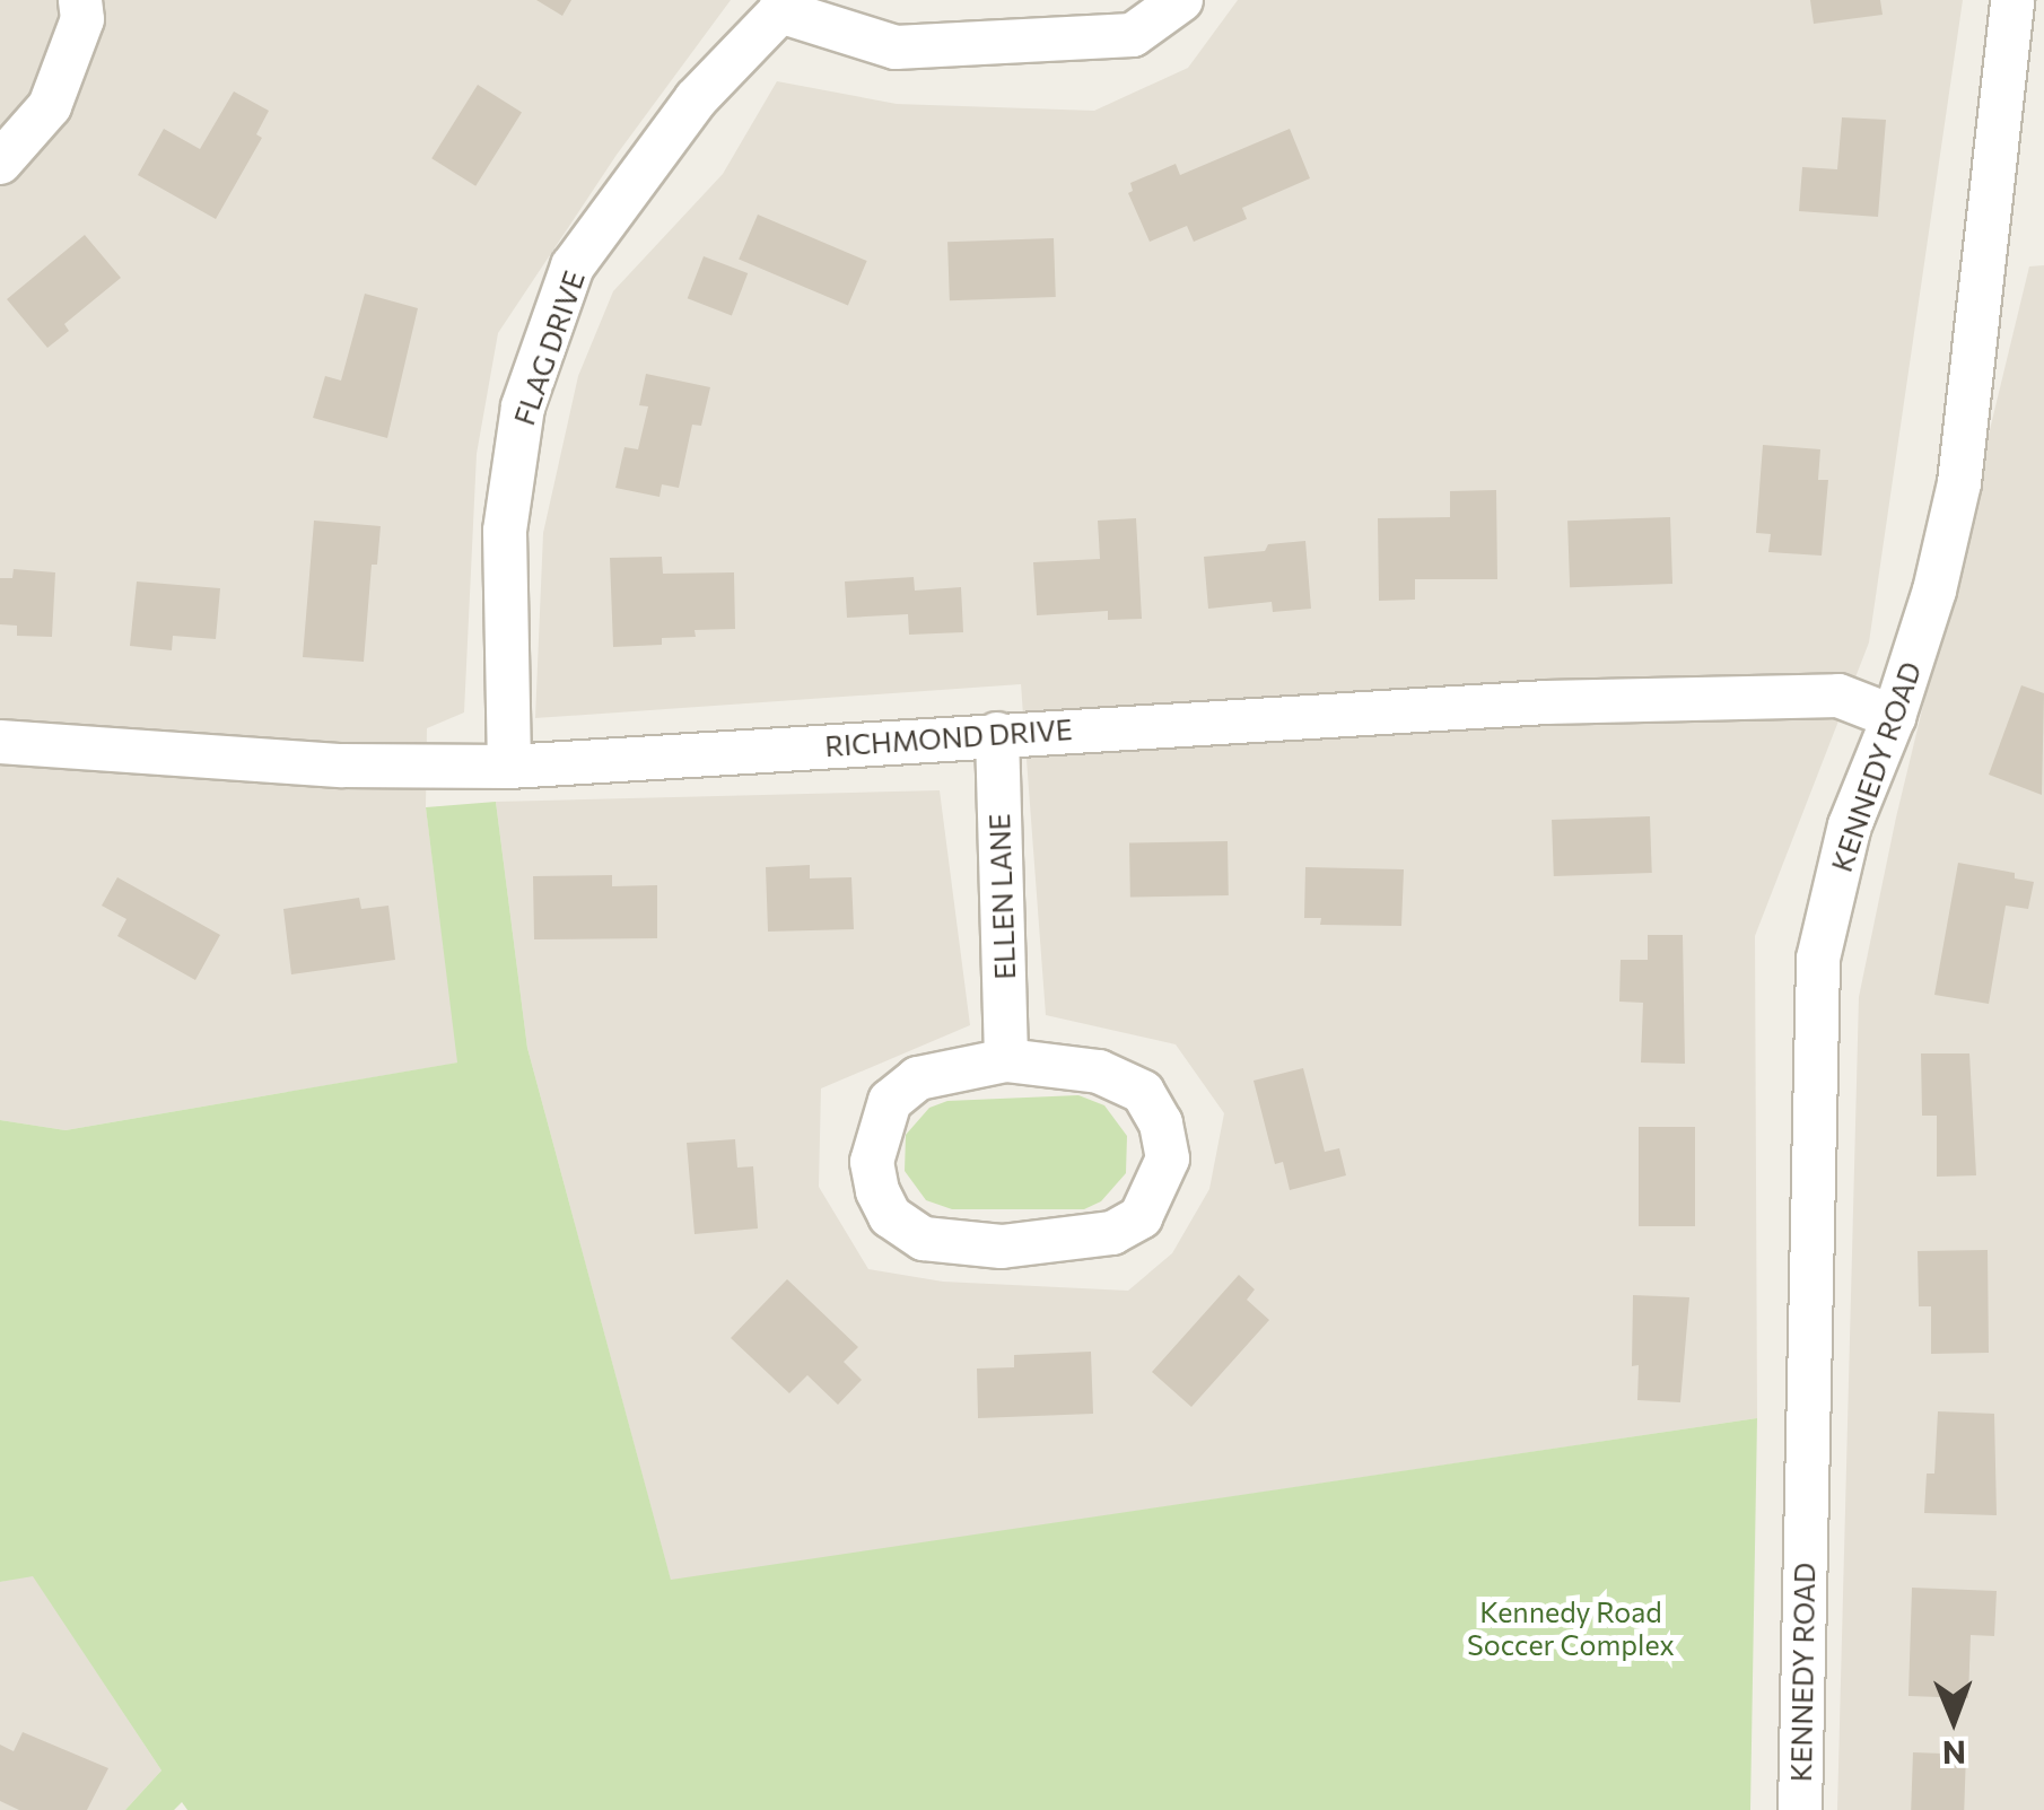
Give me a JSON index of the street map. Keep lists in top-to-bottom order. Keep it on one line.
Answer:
{"streets":{"street":["FLAG DRIVE","RICHMOND DRIVE","KENNEDY ROAD","ELLEN LANE"]},"crossings":[["FLAG DRIVE","RICHMOND DRIVE"],["RICHMOND DRIVE","KENNEDY ROAD"],["RICHMOND DRIVE","ELLEN LANE"]],"parks":["Kennedy Road Soccer Complex"],"north":"bottom"}
